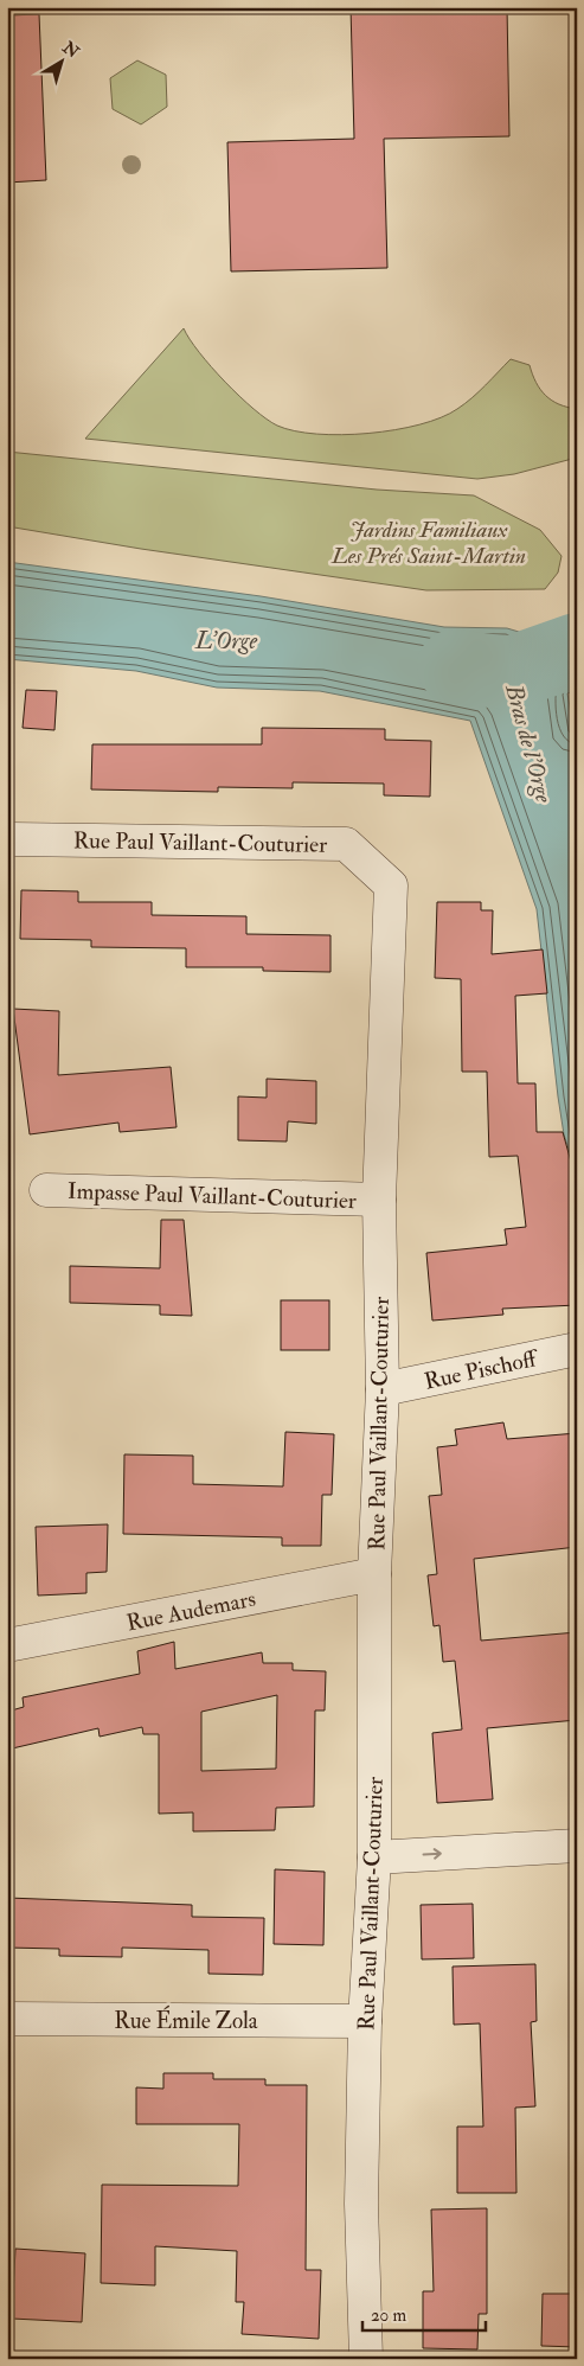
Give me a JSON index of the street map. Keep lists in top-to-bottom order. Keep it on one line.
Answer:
{"streets":{"street":["Rue Paul Vaillant-Couturier","Impasse Paul Vaillant-Couturier","Rue Pischoff","Rue Audemars","Rue Émile Zola"]},"crossings":[["Rue Paul Vaillant-Couturier","Impasse Paul Vaillant-Couturier"],["Rue Paul Vaillant-Couturier","Rue Pischoff"],["Rue Paul Vaillant-Couturier","Rue Audemars"],["Rue Paul Vaillant-Couturier","Rue Émile Zola"]],"water":["L'Orge","Bras de l'Orge"],"parks":["Jardins Familiaux Les Prés Saint-Martin"],"scale_bar":"20 m","north":"top right"}
